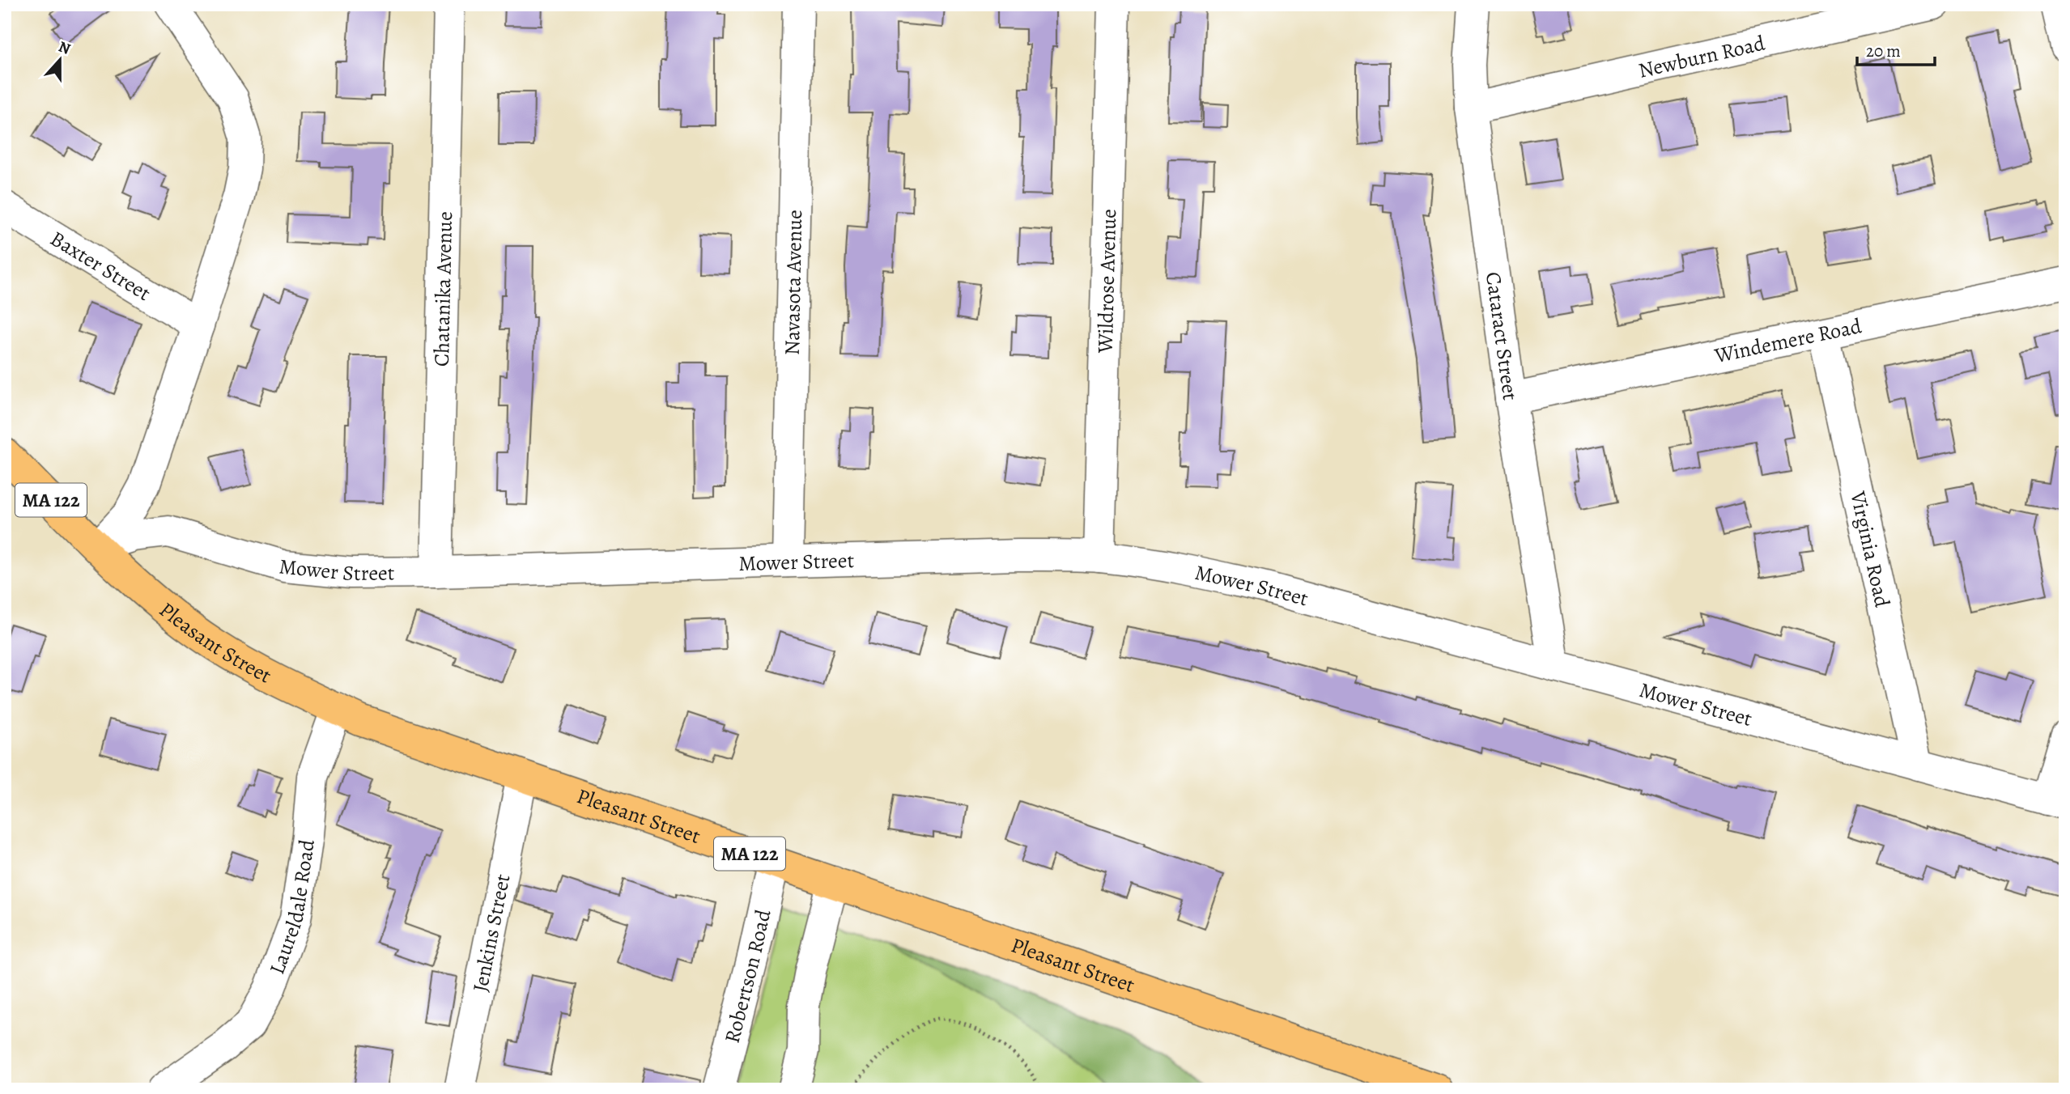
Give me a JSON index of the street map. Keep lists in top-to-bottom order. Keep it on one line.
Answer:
{"streets":{"main road":["MA 122","Pleasant Street"],"street":["Newburn Road","Baxter Street","Wildrose Avenue","Navasota Avenue","Chatanika Avenue","Cataract Street","Windemere Road","Virginia Road","Mower Street","Laureldale Road","Jenkins Street","Robertson Road"]},"crossings":[["Newburn Road","Cataract Street"],["Wildrose Avenue","Mower Street"],["Navasota Avenue","Mower Street"],["Chatanika Avenue","Mower Street"],["Cataract Street","Windemere Road"],["Cataract Street","Mower Street"],["Windemere Road","Virginia Road"],["Virginia Road","Mower Street"],["Mower Street","Pleasant Street"],["Pleasant Street","Laureldale Road"],["Pleasant Street","Jenkins Street"],["Pleasant Street","Robertson Road"]],"scale_bar":"20 m","north":"top"}
